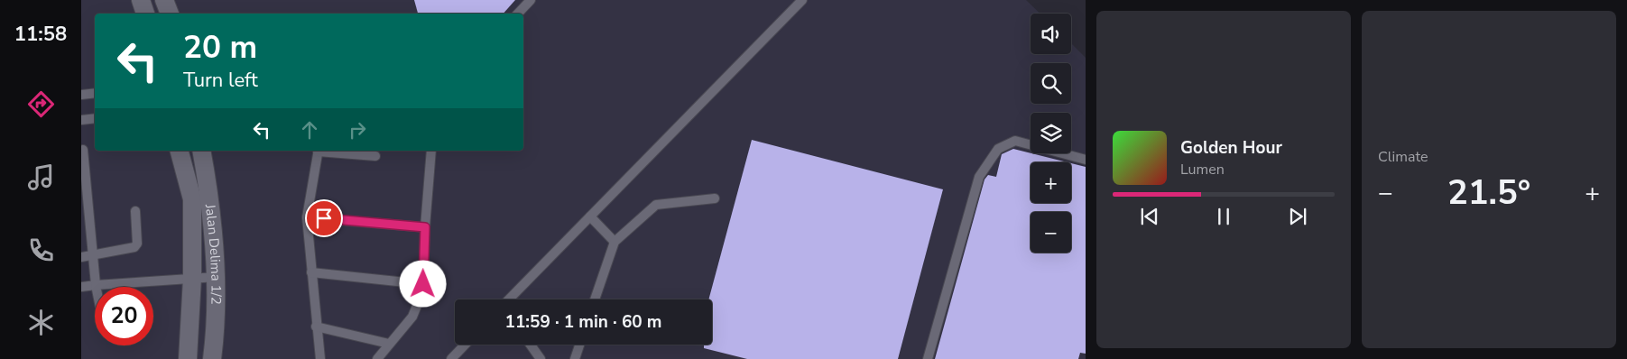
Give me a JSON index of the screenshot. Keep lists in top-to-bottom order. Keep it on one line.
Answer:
{"streets":{"street":["Jalan Delima 1/2"]},"page":{"tabs":"11:58","tile":"Climate","map_buttons":["+","−"],"turn":["20 m","Turn left"],"song":["Golden Hour","Lumen"],"heat":["−","21.5°","+"],"limit":"20","trip":"11:59 · 1 min · 60 m"}}
